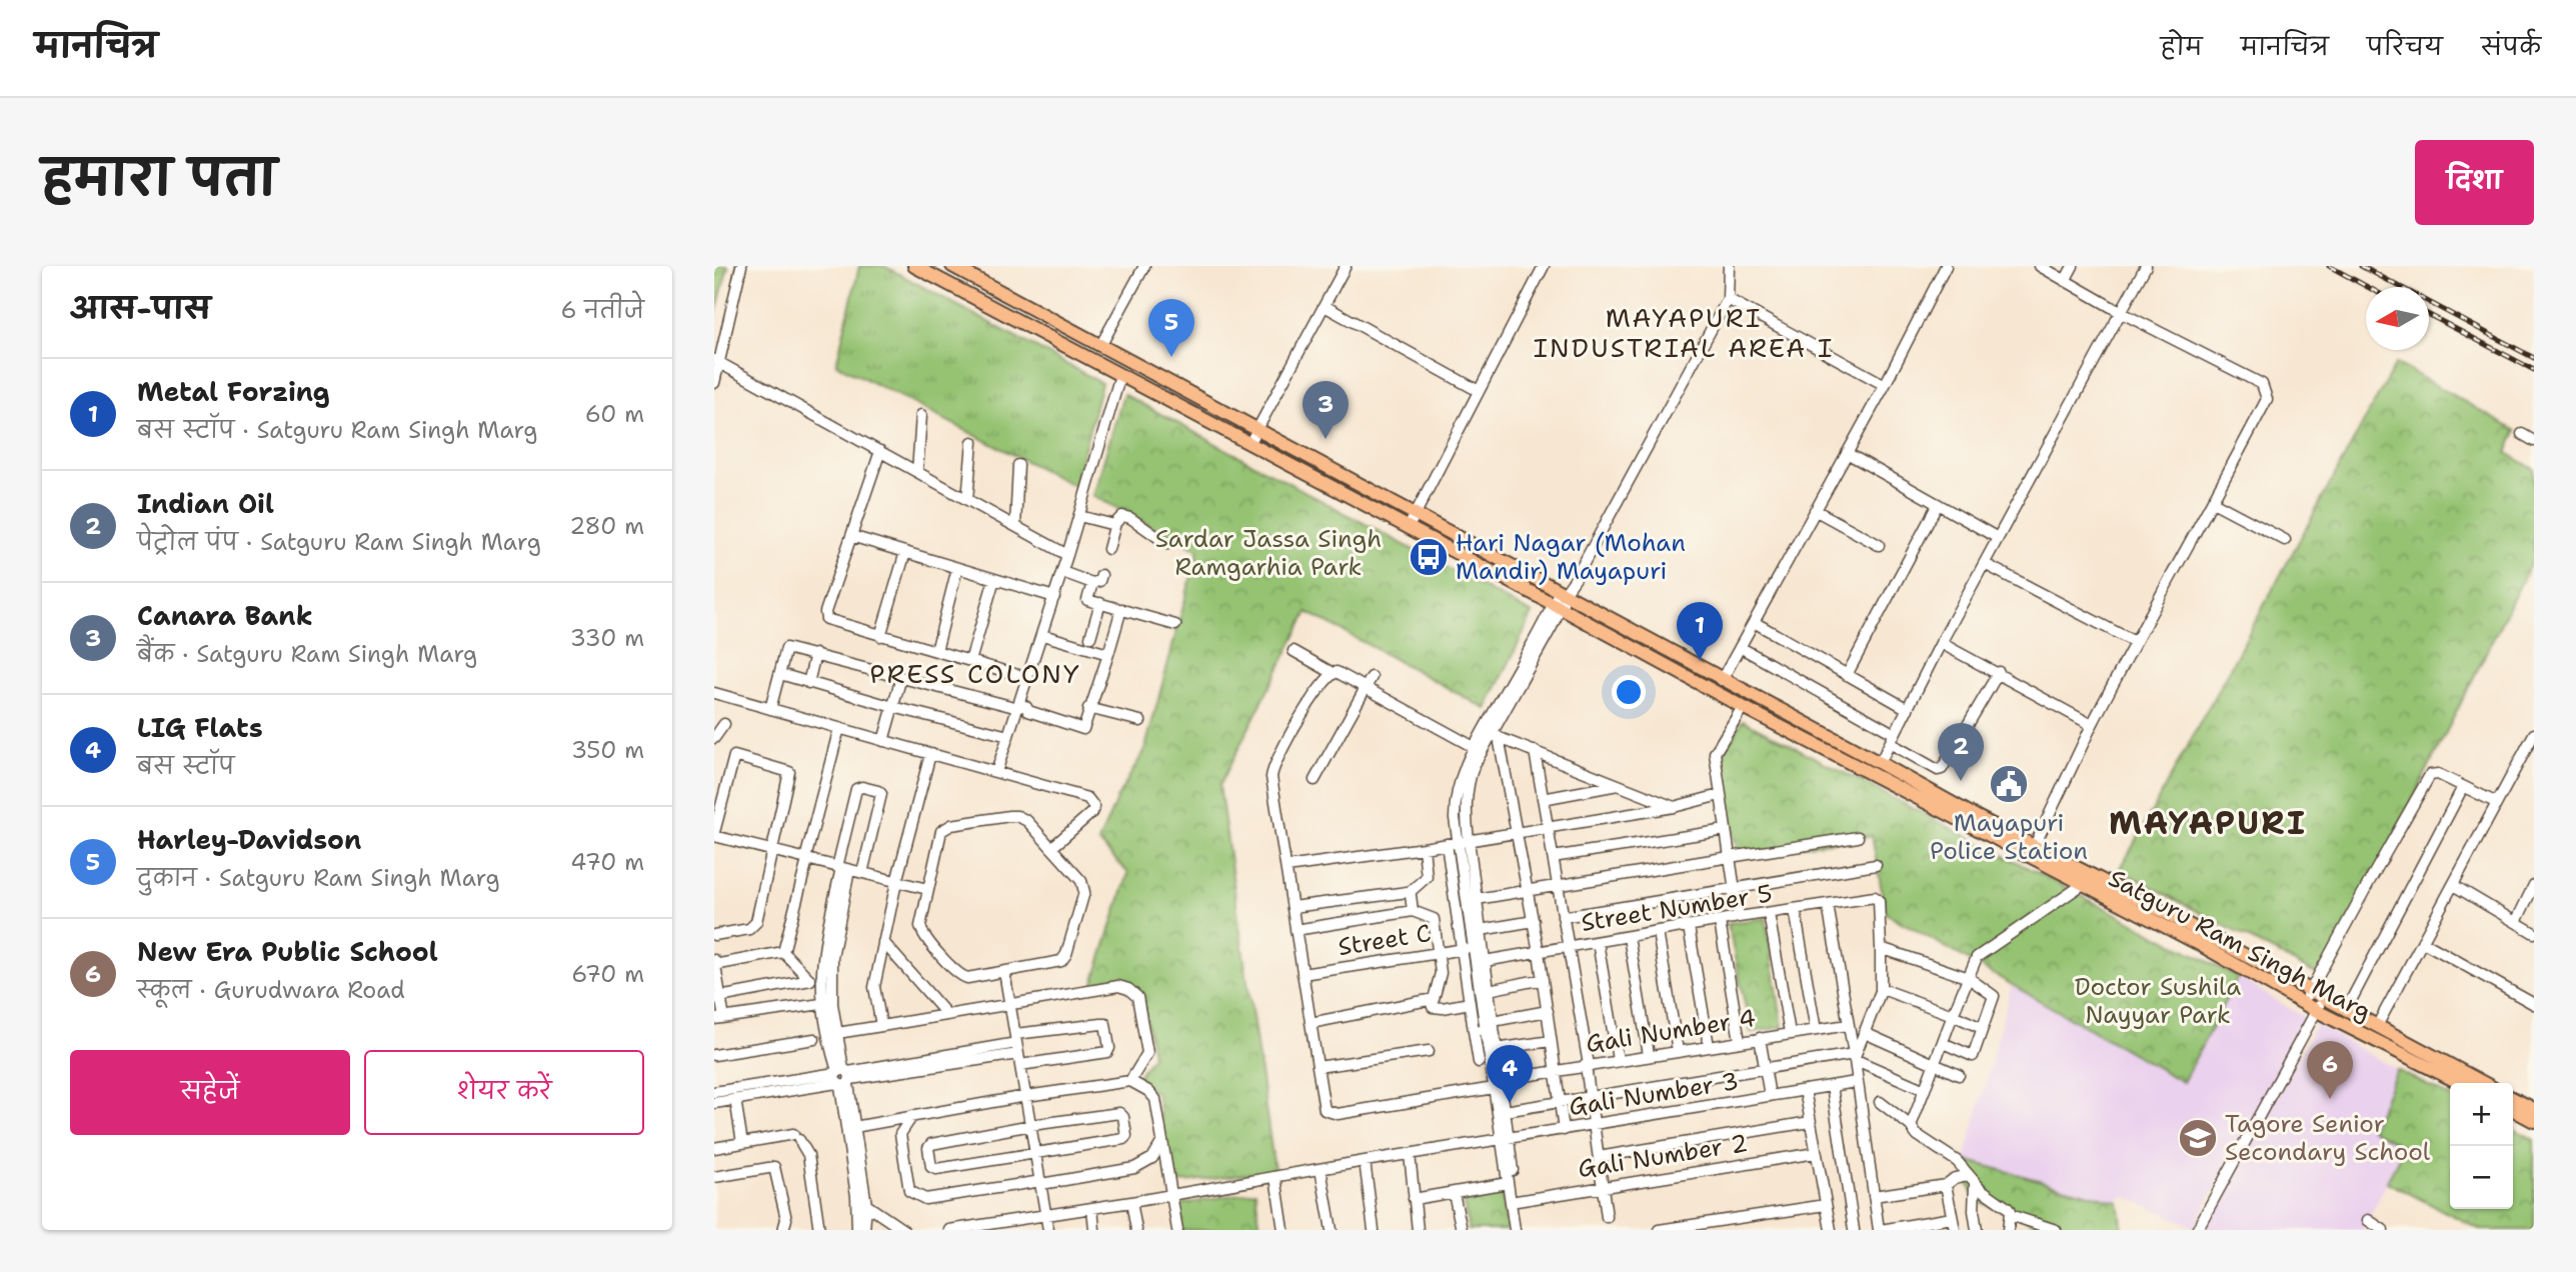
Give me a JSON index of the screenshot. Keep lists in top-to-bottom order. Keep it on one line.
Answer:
{"streets":{"main road":["Satguru Ram Singh Marg"],"street":["Street Number 5","Street C","Gali Number 4","Gali Number 3","Gali Number 2"]},"districts":["MAYAPURI INDUSTRIAL AREA I","PRESS COLONY","MAYAPURI"],"parks":["Sardar Jassa Singh Ramgarhia Park","Doctor Sushila Nayyar Park"],"places":{"bus stop":["Hari Nagar (Mohan Mandir) Mayapuri"],"public building":["Mayapuri Police Station"],"school or university":["Tagore Senior Secondary School"]},"north":"left","page":{"header":"मानचित्र","nav":["होम","मानचित्र","परिचय","संपर्क"],"title":"हमारा पता","buttons":["दिशा",["सहेजें","शेयर करें"]],"heading":["आस-पास","6 नतीजे"],"pins":["5","3","1","2","6","4"],"list":[{"mark":"1","name":"Metal Forzing","note":"बस स्टॉप · Satguru Ram Singh Marg","value":"60 m"},{"mark":"2","name":"Indian Oil","note":"पेट्रोल पंप · Satguru Ram Singh Marg","value":"280 m"},{"mark":"3","name":"Canara Bank","note":"बैंक · Satguru Ram Singh Marg","value":"330 m"},{"mark":"4","name":"LIG Flats","note":"बस स्टॉप","value":"350 m"},{"mark":"5","name":"Harley-Davidson","note":"दुकान · Satguru Ram Singh Marg","value":"470 m"},{"mark":"6","name":"New Era Public School","note":"स्कूल · Gurudwara Road","value":"670 m"}],"map_buttons":["+","−"]}}
